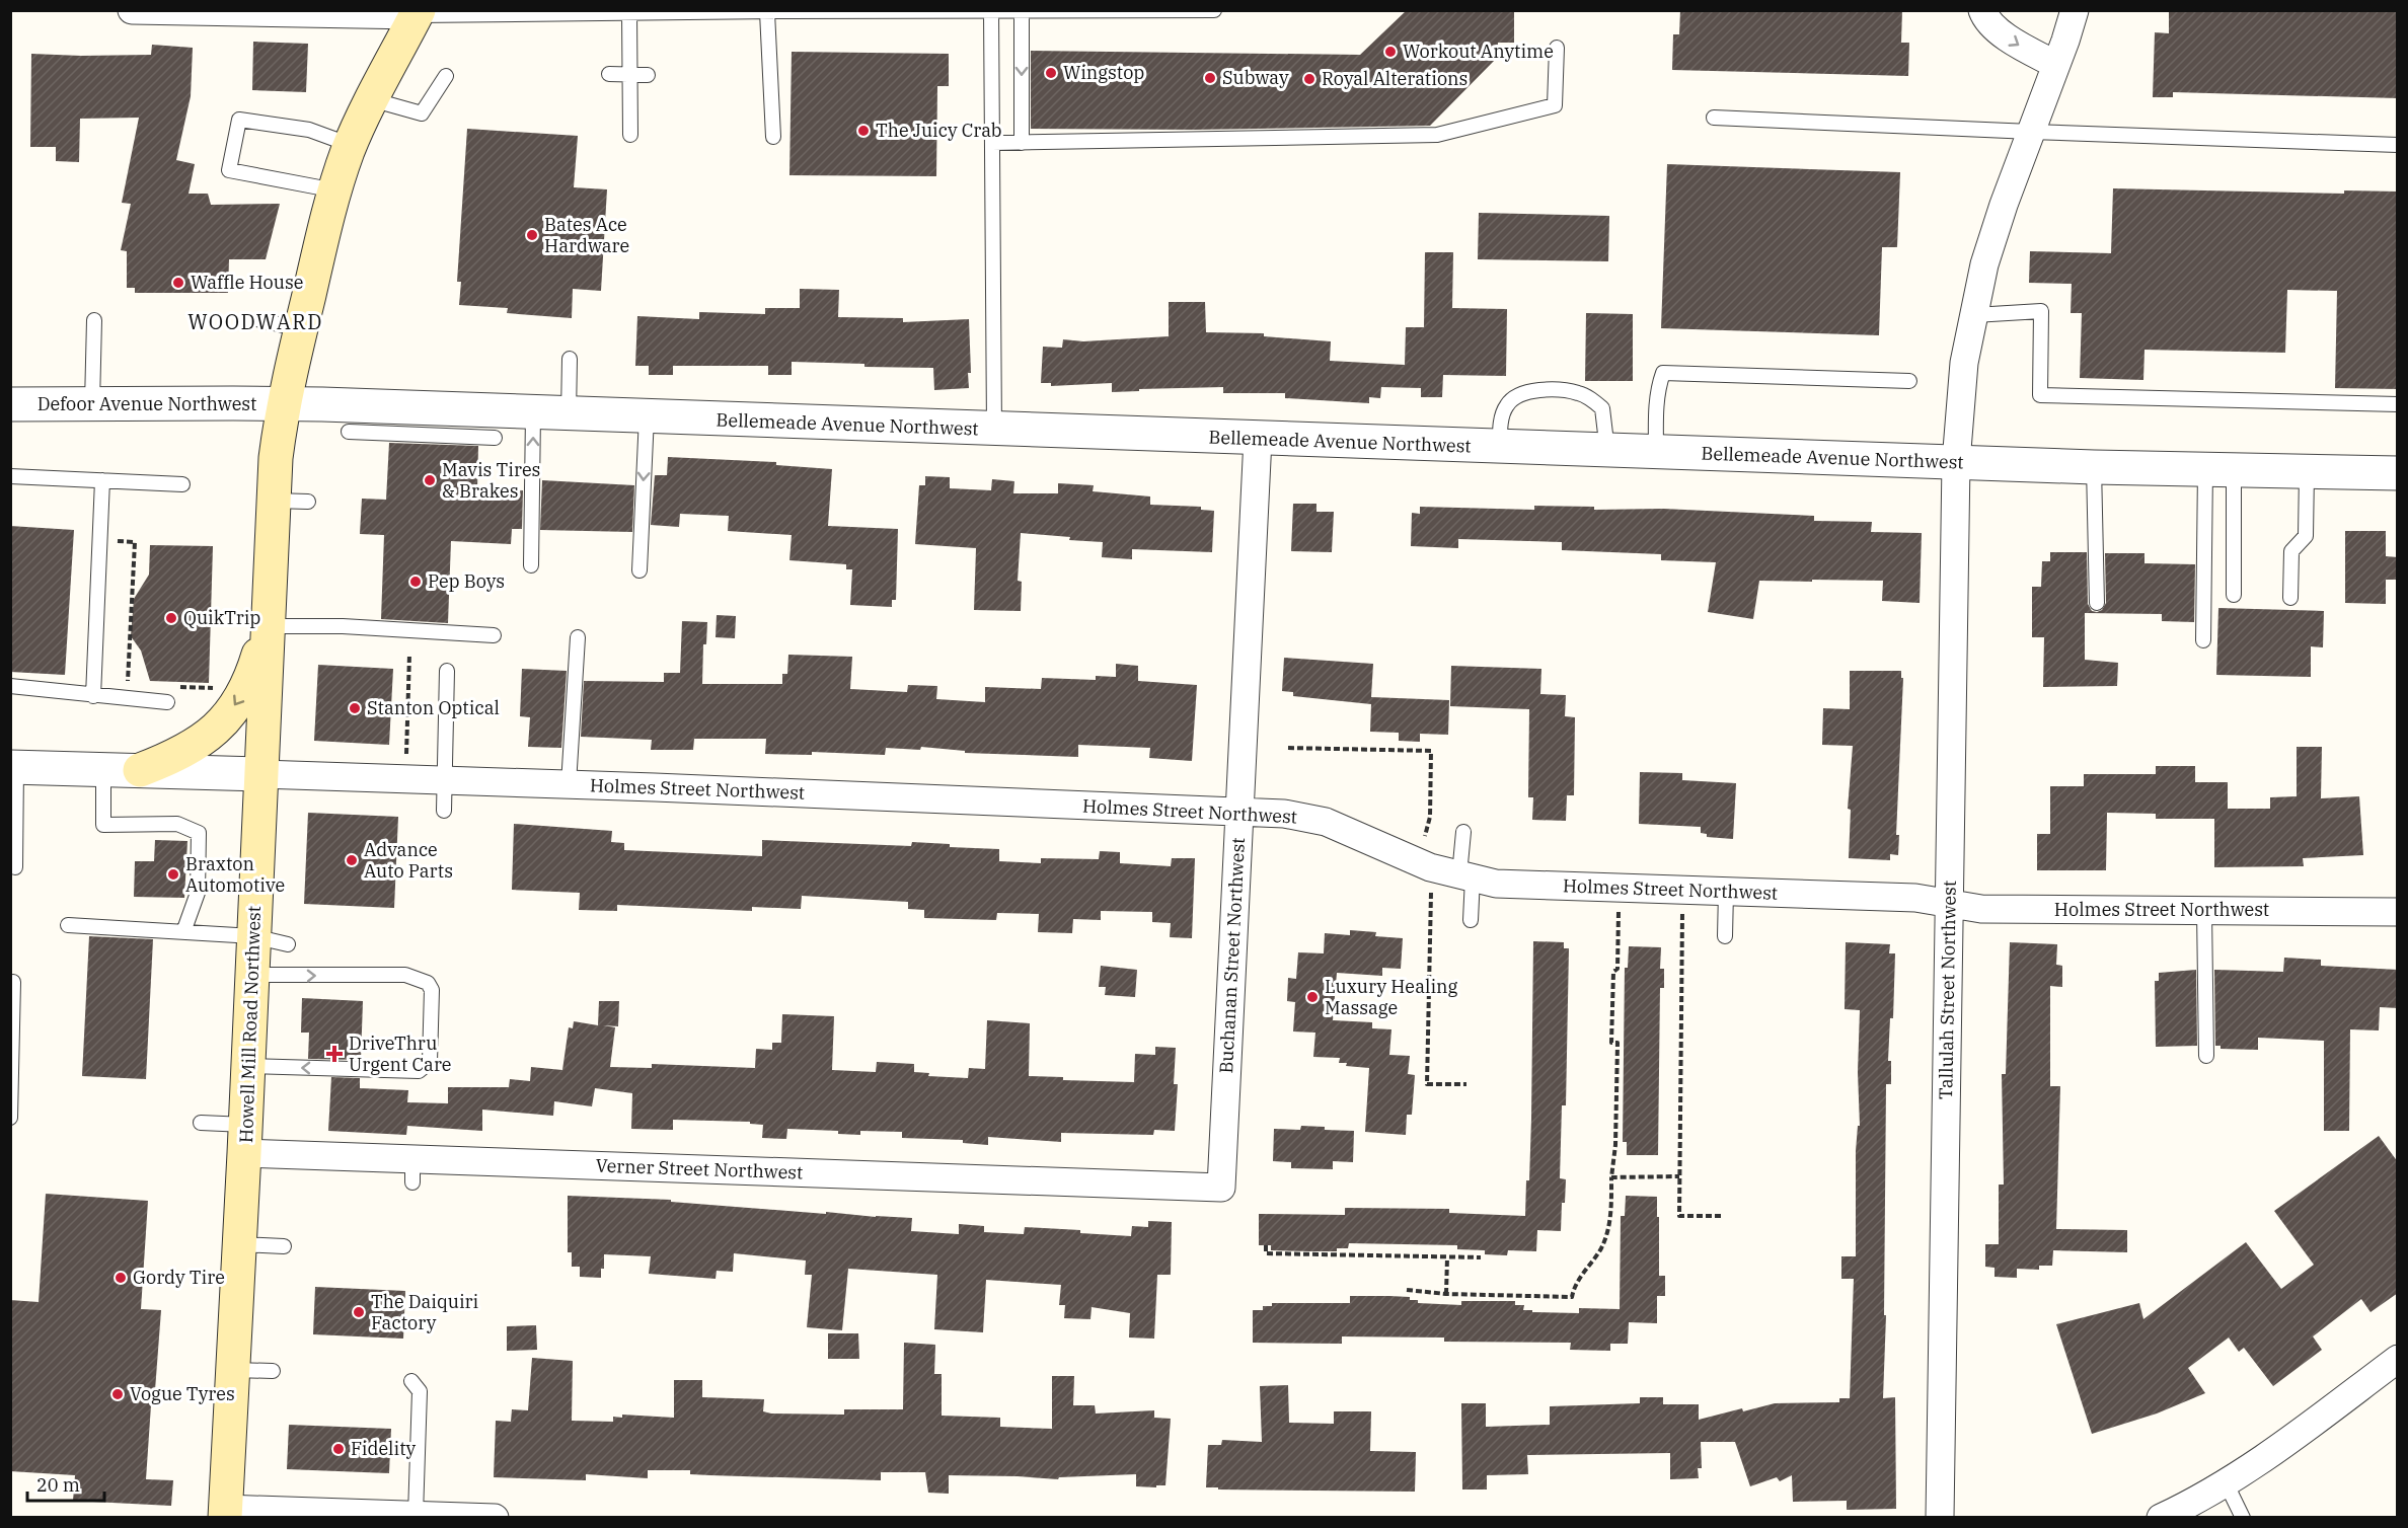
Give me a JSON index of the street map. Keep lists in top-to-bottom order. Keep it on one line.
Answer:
{"streets":{"main road":["Howell Mill Road Northwest"],"street":["Defoor Avenue Northwest","Bellemeade Avenue Northwest","Holmes Street Northwest","Buchanan Street Northwest","Tallulah Street Northwest","Verner Street Northwest"]},"crossings":[["Defoor Avenue Northwest","Bellemeade Avenue Northwest"],["Defoor Avenue Northwest","Howell Mill Road Northwest"],["Bellemeade Avenue Northwest","Buchanan Street Northwest"],["Bellemeade Avenue Northwest","Tallulah Street Northwest"],["Bellemeade Avenue Northwest","Howell Mill Road Northwest"],["Holmes Street Northwest","Buchanan Street Northwest"],["Holmes Street Northwest","Tallulah Street Northwest"],["Holmes Street Northwest","Howell Mill Road Northwest"],["Buchanan Street Northwest","Verner Street Northwest"],["Howell Mill Road Northwest","Verner Street Northwest"]],"districts":["WOODWARD"],"places":{"other":["Workout Anytime","Wingstop","Subway","Royal Alterations","The Juicy Crab","Bates Ace Hardware","Waffle House","Mavis Tires & Brakes","Pep Boys","QuikTrip","Stanton Optical","Advance Auto Parts","Braxton Automotive","Luxury Healing Massage","Gordy Tire","The Daiquiri Factory","Vogue Tyres","Fidelity"],"health":["DriveThru Urgent Care"]},"scale_bar":"20 m"}
